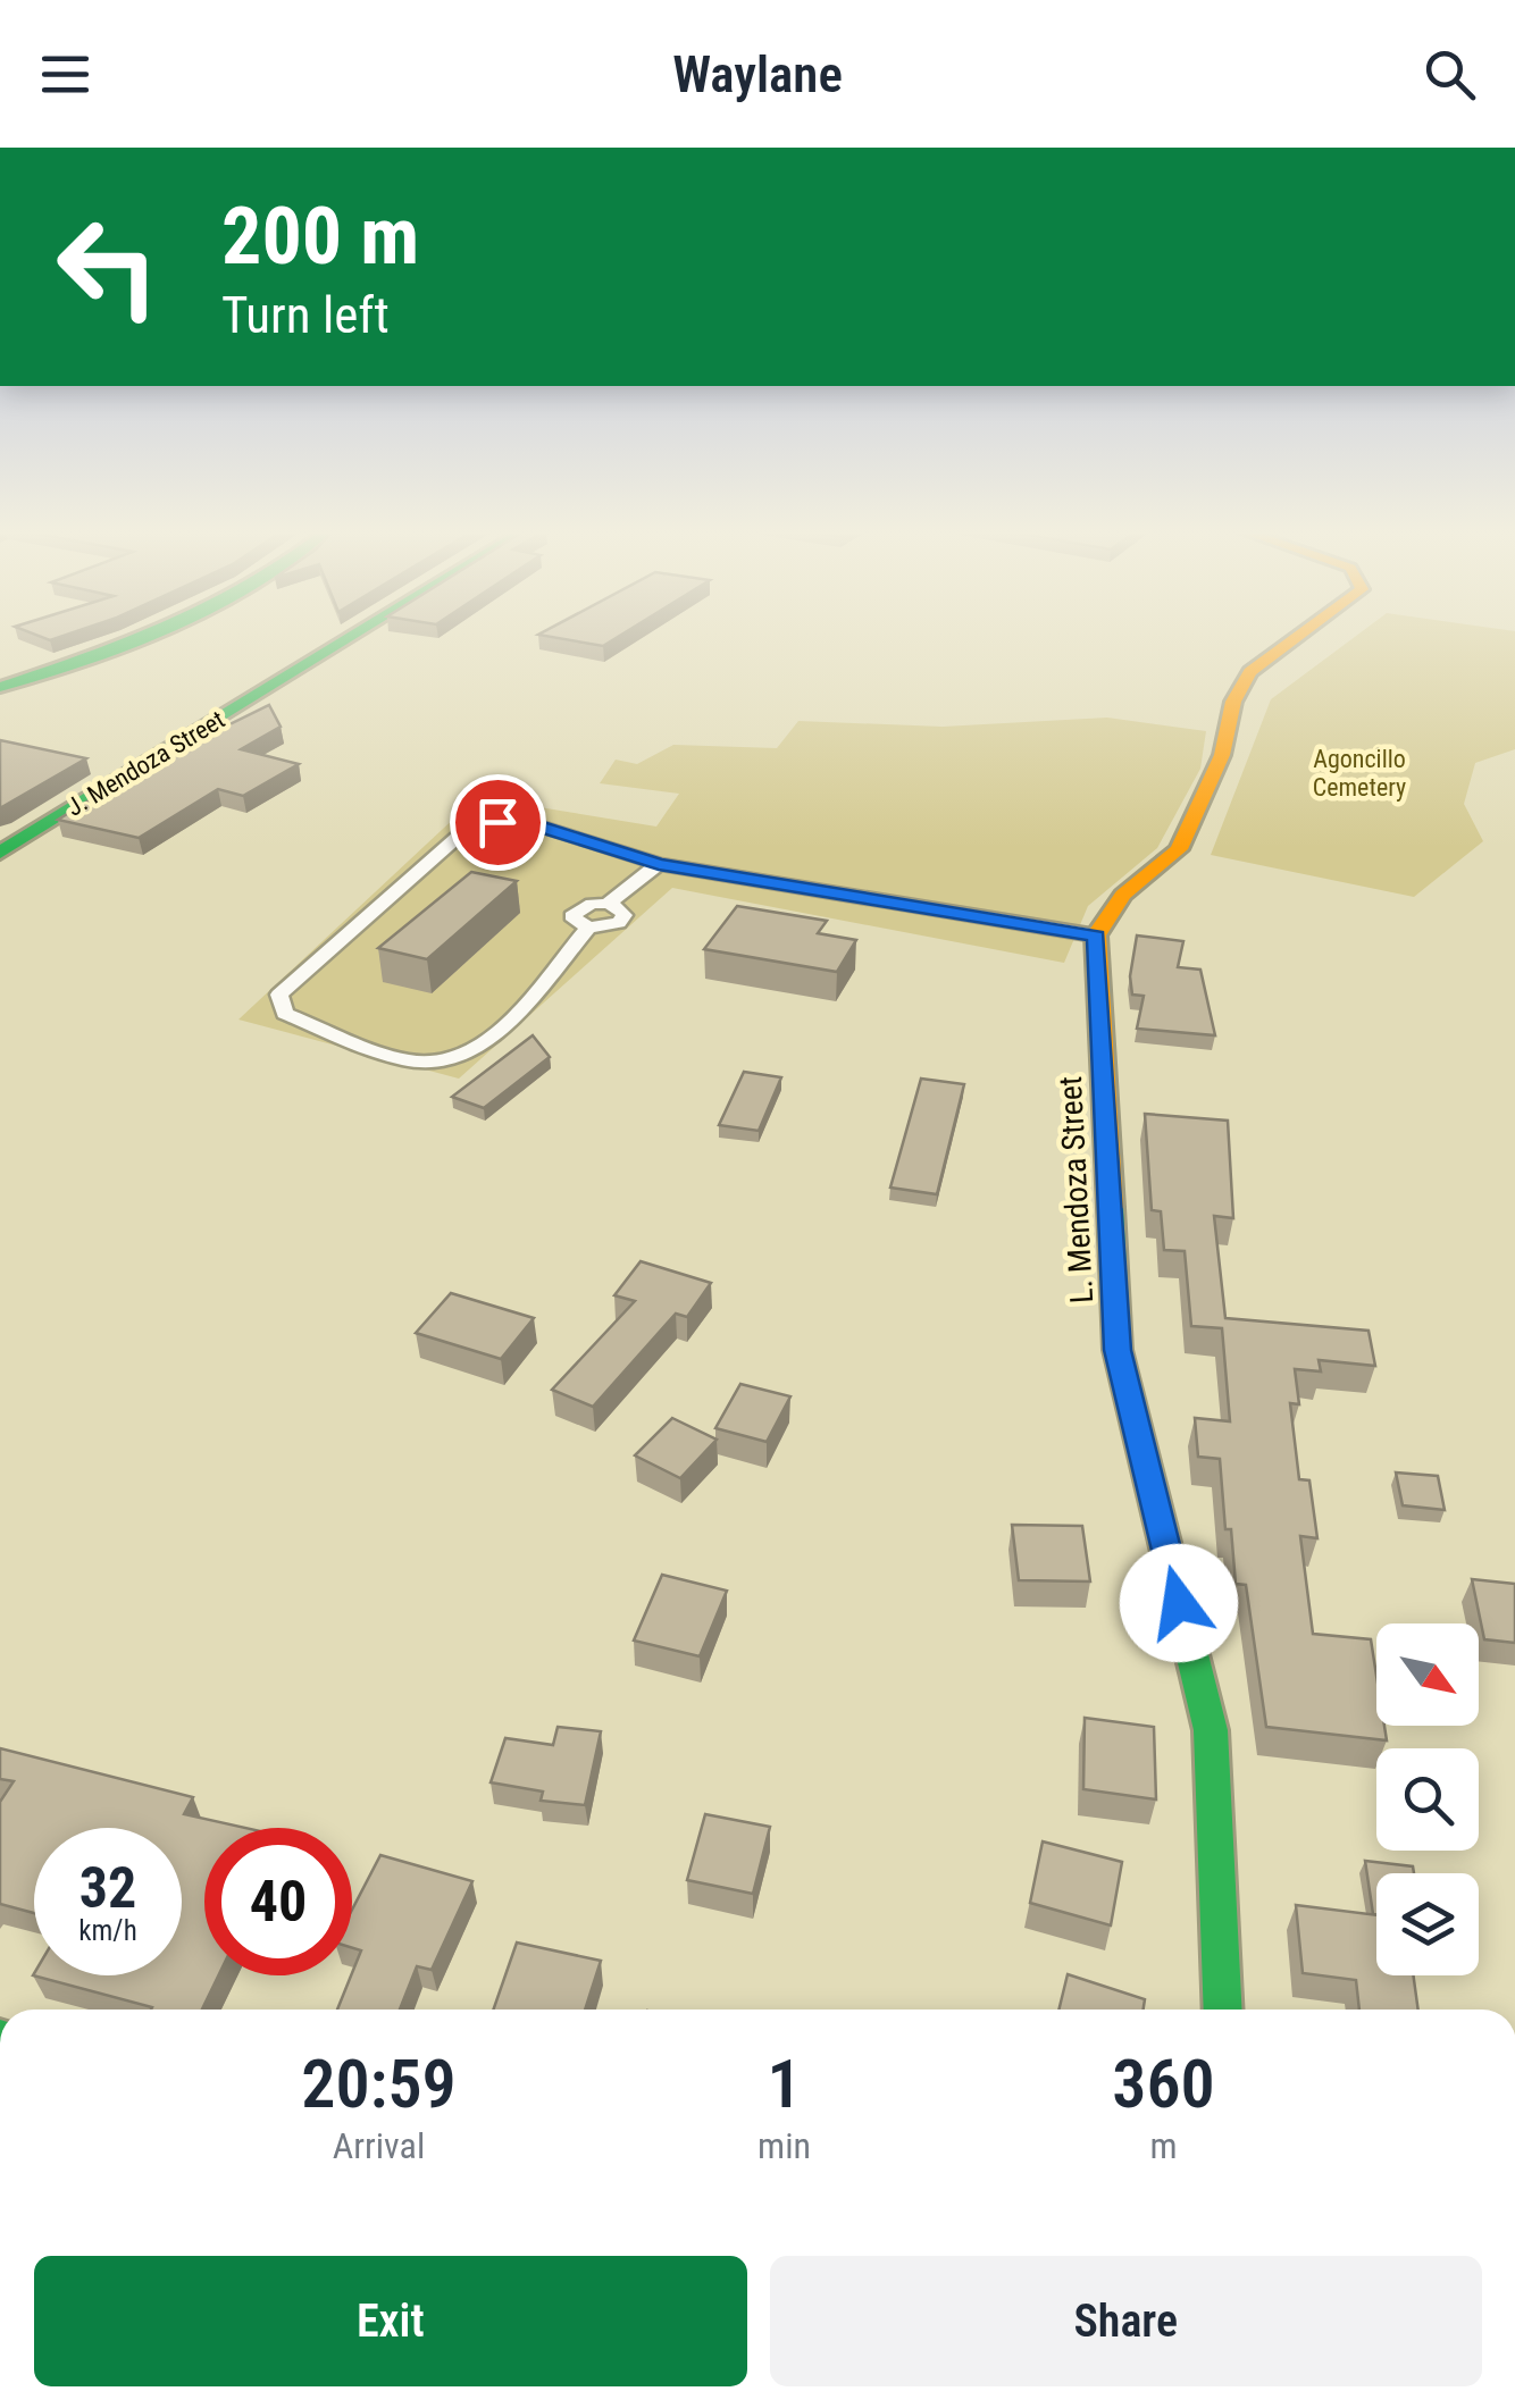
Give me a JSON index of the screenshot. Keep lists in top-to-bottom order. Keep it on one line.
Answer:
{"streets":{"street":["J. Mendoza Street","L. Mendoza Street"]},"parks":["Agoncillo Cemetery"],"north":"bottom right","page":{"header":"Waylane","turn":["200 m","Turn left"],"speed":"32 km/h","limit":"40","eta":["20:59","Arrival","1","min","360","m"],"buttons":["Exit","Share"]}}
